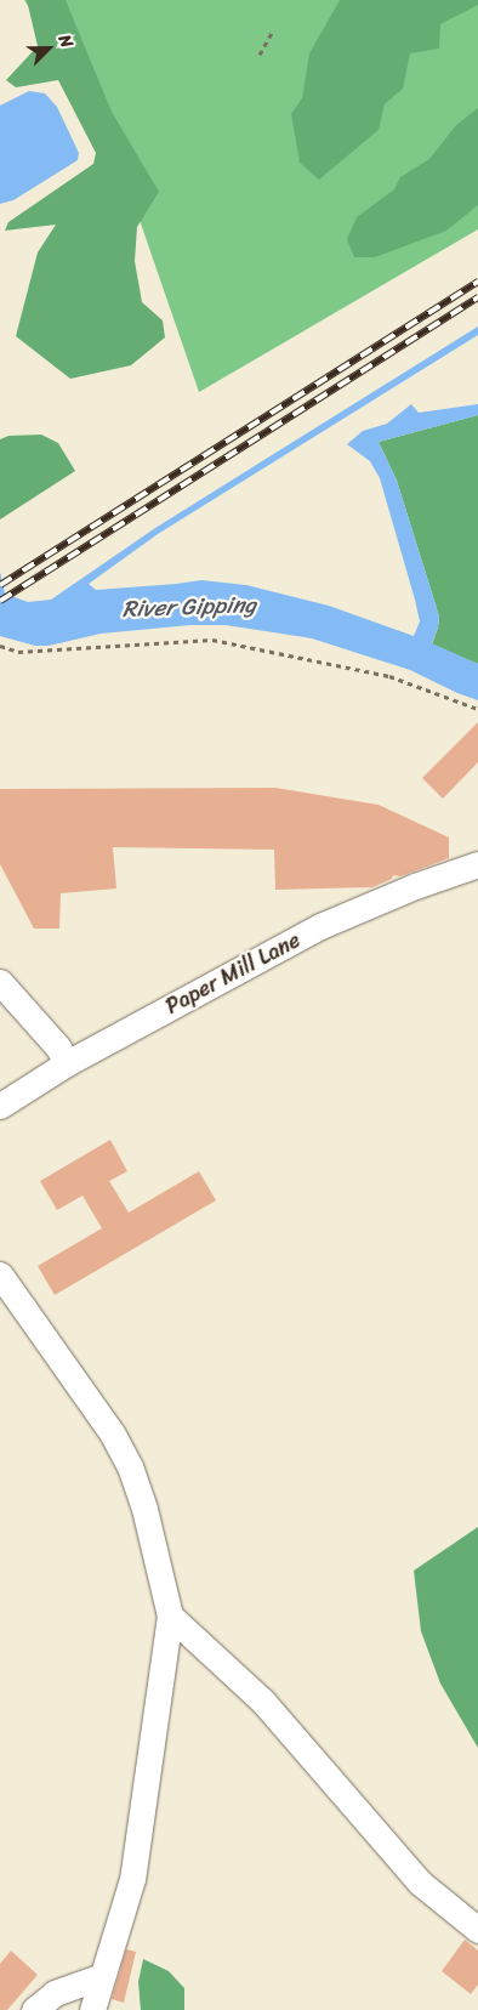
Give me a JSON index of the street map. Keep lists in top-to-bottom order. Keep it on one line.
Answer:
{"streets":{"street":["Paper Mill Lane"]},"water":["River Gipping"],"north":"top right"}
